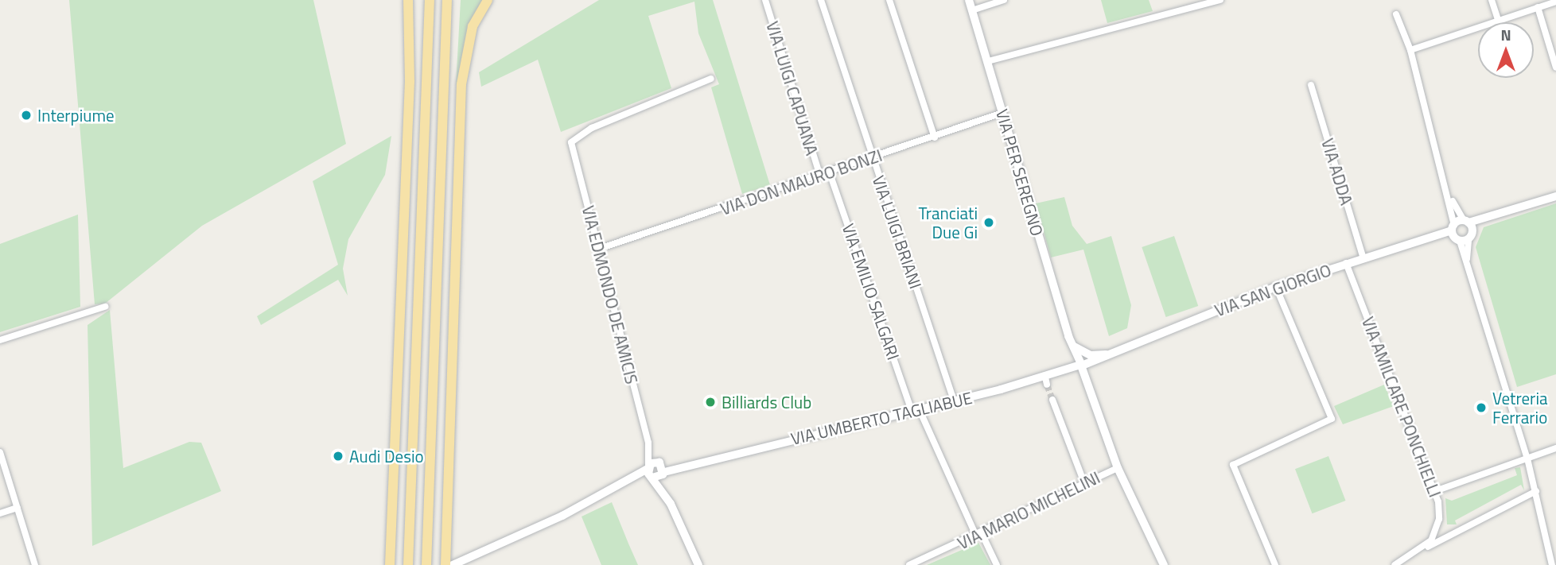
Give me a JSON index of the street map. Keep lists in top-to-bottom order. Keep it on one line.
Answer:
{"streets":{"street":["VIA LUIGI CAPUANA","VIA ADDA","VIA PER SEREGNO","VIA DON MAURO BONZI","VIA LUIGI BRIANI","VIA SAN GIORGIO","VIA EMILIO SALGARI","VIA EDMONDO DE AMICIS","VIA AMILCARE PONCHIELLI","VIA UMBERTO TAGLIABUE","VIA MARIO MICHELINI"]},"crossings":[["VIA LUIGI CAPUANA","VIA DON MAURO BONZI"],["VIA ADDA","VIA SAN GIORGIO"],["VIA PER SEREGNO","VIA DON MAURO BONZI"],["VIA PER SEREGNO","VIA SAN GIORGIO"],["VIA PER SEREGNO","VIA UMBERTO TAGLIABUE"],["VIA PER SEREGNO","VIA MARIO MICHELINI"],["VIA DON MAURO BONZI","VIA LUIGI BRIANI"],["VIA DON MAURO BONZI","VIA EMILIO SALGARI"],["VIA DON MAURO BONZI","VIA EDMONDO DE AMICIS"],["VIA LUIGI BRIANI","VIA UMBERTO TAGLIABUE"],["VIA SAN GIORGIO","VIA AMILCARE PONCHIELLI"],["VIA SAN GIORGIO","VIA UMBERTO TAGLIABUE"],["VIA EMILIO SALGARI","VIA UMBERTO TAGLIABUE"],["VIA EMILIO SALGARI","VIA MARIO MICHELINI"],["VIA EDMONDO DE AMICIS","VIA UMBERTO TAGLIABUE"]],"places":["Interpiume","Tranciati Due Gi","Billiards Club","Vetreria Ferrario","Audi Desio"],"north":"top"}
